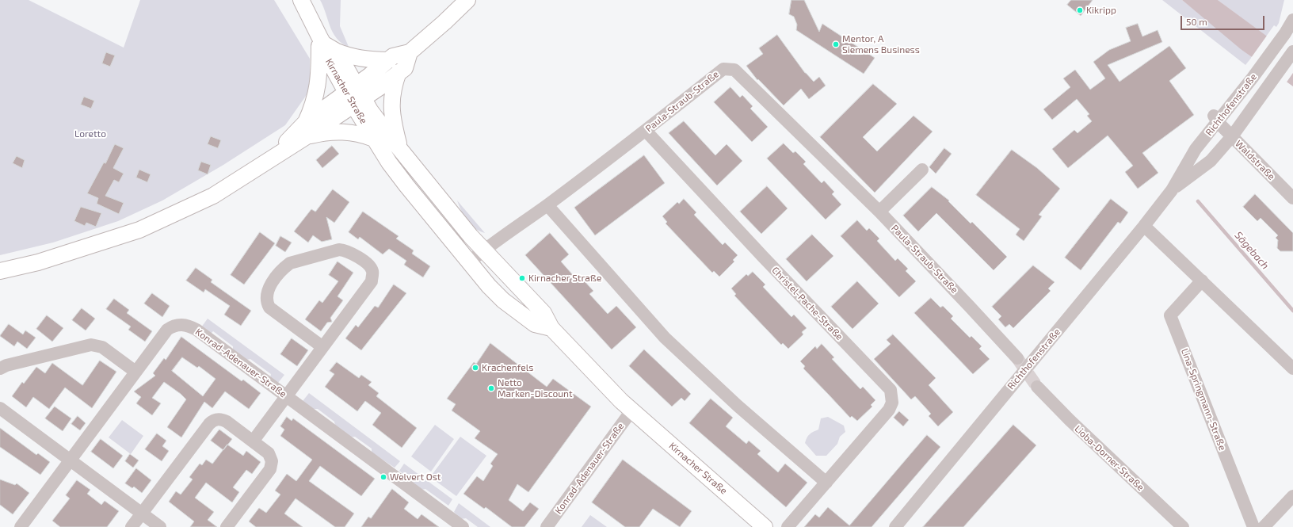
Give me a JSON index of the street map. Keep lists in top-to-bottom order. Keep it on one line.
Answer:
{"streets":{"main road":["Kirnacher Straße"],"street":["Paula-Straub-Straße","Richthofenstraße","Waldstraße","Christel-Pache-Straße","Konrad-Adenauer-Straße","Lina-Springmann-Straße","Lioba-Dorner-Straße"]},"crossings":[["Kirnacher Straße","Paula-Straub-Straße"],["Kirnacher Straße","Konrad-Adenauer-Straße"],["Paula-Straub-Straße","Christel-Pache-Straße"],["Richthofenstraße","Waldstraße"]],"water":["Sägebach"],"parks":["Loretto"],"places":["Kikripp","Mentor, A Siemens Business","Kirnacher Straße","Krachenfels","Netto Marken-Discount","Welvert Ost"],"scale_bar":"50 m"}
